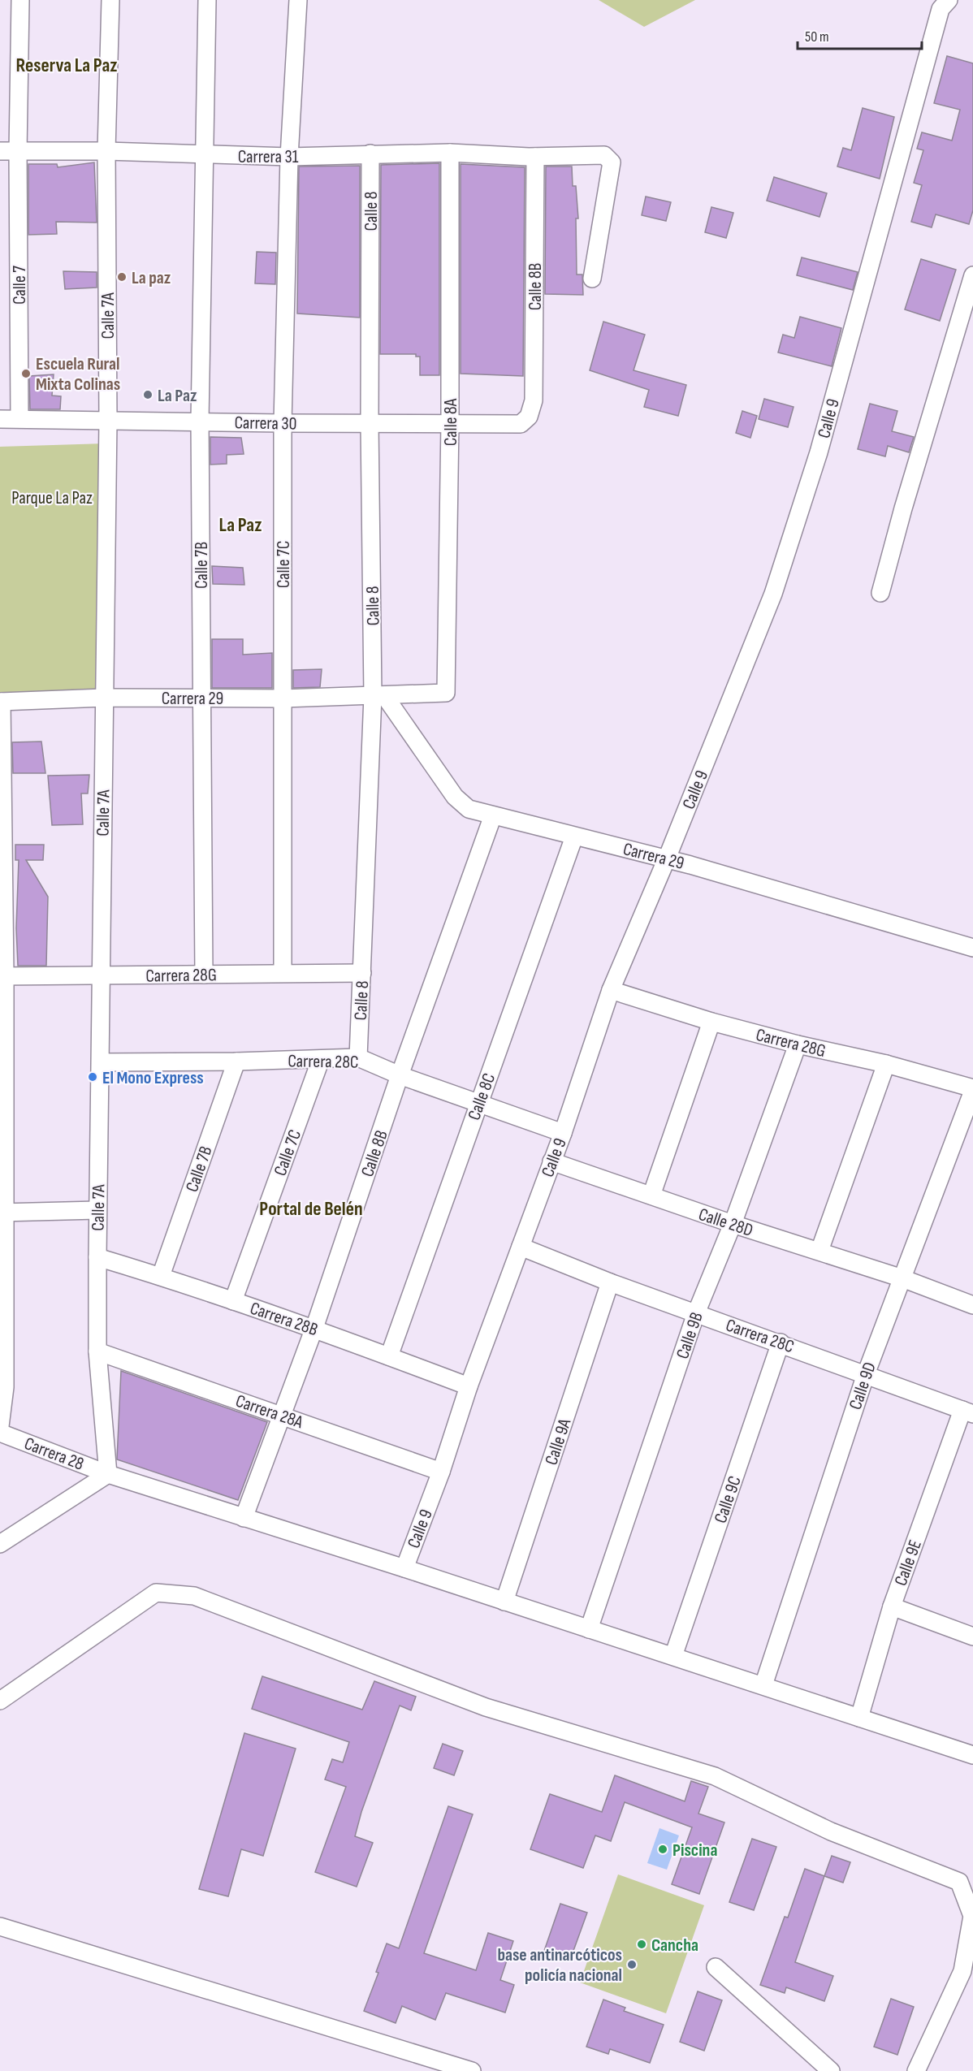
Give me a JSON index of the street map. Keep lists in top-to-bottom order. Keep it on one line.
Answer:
{"streets":{"street":["Carrera 31","Calle 8","Calle 7","Calle 8B","Calle 7A","Calle 9","Carrera 30","Calle 8A","Calle 7C","Calle 7B","Carrera 29","Carrera 28G","Carrera 28C","Calle 8C","Calle 28D","Carrera 28B","Calle 9B","Calle 9D","Carrera 28A","Calle 9A","Carrera 28","Calle 9C","Calle 9E"]},"crossings":[["Carrera 31","Calle 8"],["Carrera 31","Calle 7"],["Carrera 31","Calle 8B"],["Carrera 31","Calle 7A"],["Carrera 31","Calle 8A"],["Carrera 31","Calle 7C"],["Carrera 31","Calle 7B"],["Calle 8","Carrera 30"],["Calle 8","Carrera 29"],["Calle 8","Carrera 28G"],["Calle 8","Carrera 28C"],["Calle 7","Carrera 30"],["Calle 8B","Carrera 30"],["Calle 8B","Carrera 29"],["Calle 8B","Carrera 28C"],["Calle 8B","Carrera 28B"],["Calle 8B","Carrera 28A"],["Calle 8B","Carrera 28"],["Calle 7A","Carrera 30"],["Calle 7A","Carrera 29"],["Calle 7A","Carrera 28G"],["Calle 7A","Carrera 28C"],["Calle 7A","Carrera 28B"],["Calle 7A","Carrera 28A"],["Calle 7A","Carrera 28"],["Calle 9","Carrera 29"],["Calle 9","Carrera 28G"],["Calle 9","Carrera 28C"],["Calle 9","Calle 28D"],["Calle 9","Carrera 28B"],["Calle 9","Carrera 28A"],["Calle 9","Carrera 28"],["Carrera 30","Calle 8A"],["Carrera 30","Calle 7C"],["Carrera 30","Calle 7B"],["Calle 8A","Carrera 29"],["Calle 7C","Carrera 29"],["Calle 7C","Carrera 28G"],["Calle 7C","Carrera 28C"],["Calle 7C","Carrera 28B"],["Calle 7B","Carrera 29"],["Calle 7B","Carrera 28G"],["Calle 7B","Carrera 28C"],["Calle 7B","Carrera 28B"],["Carrera 29","Calle 8C"],["Carrera 28G","Calle 9B"],["Carrera 28G","Calle 9D"],["Carrera 28C","Calle 8C"],["Carrera 28C","Calle 9B"],["Carrera 28C","Calle 9D"],["Carrera 28C","Calle 9A"],["Carrera 28C","Calle 9C"],["Carrera 28C","Calle 9E"],["Calle 8C","Carrera 28B"],["Calle 28D","Calle 9B"],["Calle 28D","Calle 9D"],["Calle 9B","Carrera 28"],["Calle 9D","Carrera 28"],["Calle 9A","Carrera 28"],["Carrera 28","Calle 9C"],["Carrera 28","Calle 9E"]],"districts":["Reserva La Paz","La Paz","Portal de Belén"],"parks":["Parque La Paz"],"places":["La paz","Escuela Rural Mixta Colinas","La Paz","El Mono Express","Piscina","Cancha","base antinarcóticos policía nacional"],"scale_bar":"50 m"}
